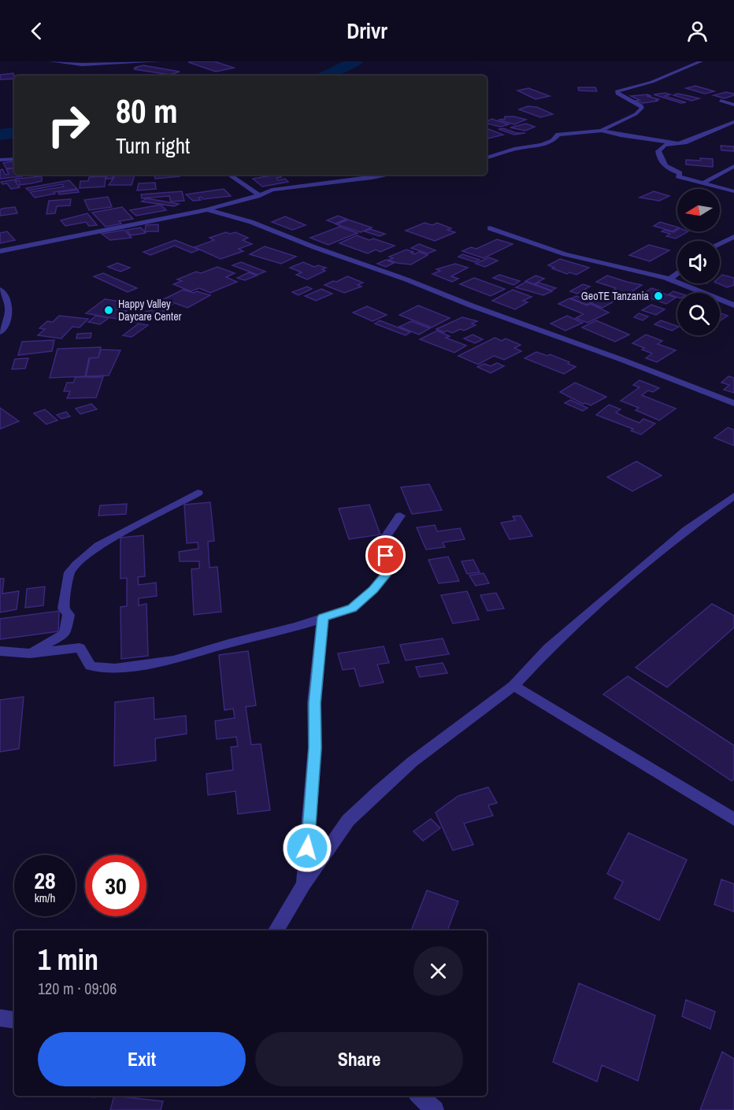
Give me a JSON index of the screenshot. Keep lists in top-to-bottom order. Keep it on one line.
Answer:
{"places":["GeoTE Tanzania","Happy Valley Daycare Center"],"north":"left","page":{"header":"Drivr","turn":["80 m","Turn right"],"speed":"28 km/h","limit":"30","heading":["1 min","120 m · 09:06"],"buttons":["Exit","Share"]}}
